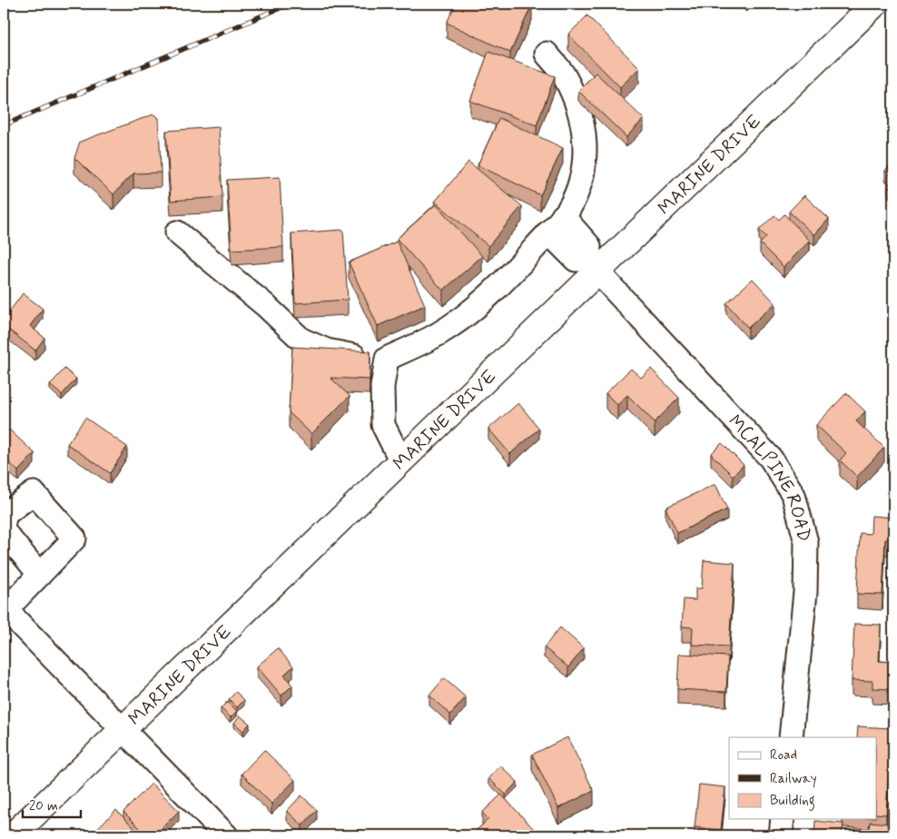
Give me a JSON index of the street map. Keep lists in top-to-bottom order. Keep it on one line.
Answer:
{"streets":{"main road":["MARINE DRIVE"],"street":["MCALPINE ROAD"]},"crossings":[["MARINE DRIVE","MCALPINE ROAD"]],"legend":["Road","Railway","Building"],"scale_bar":"20 m"}
